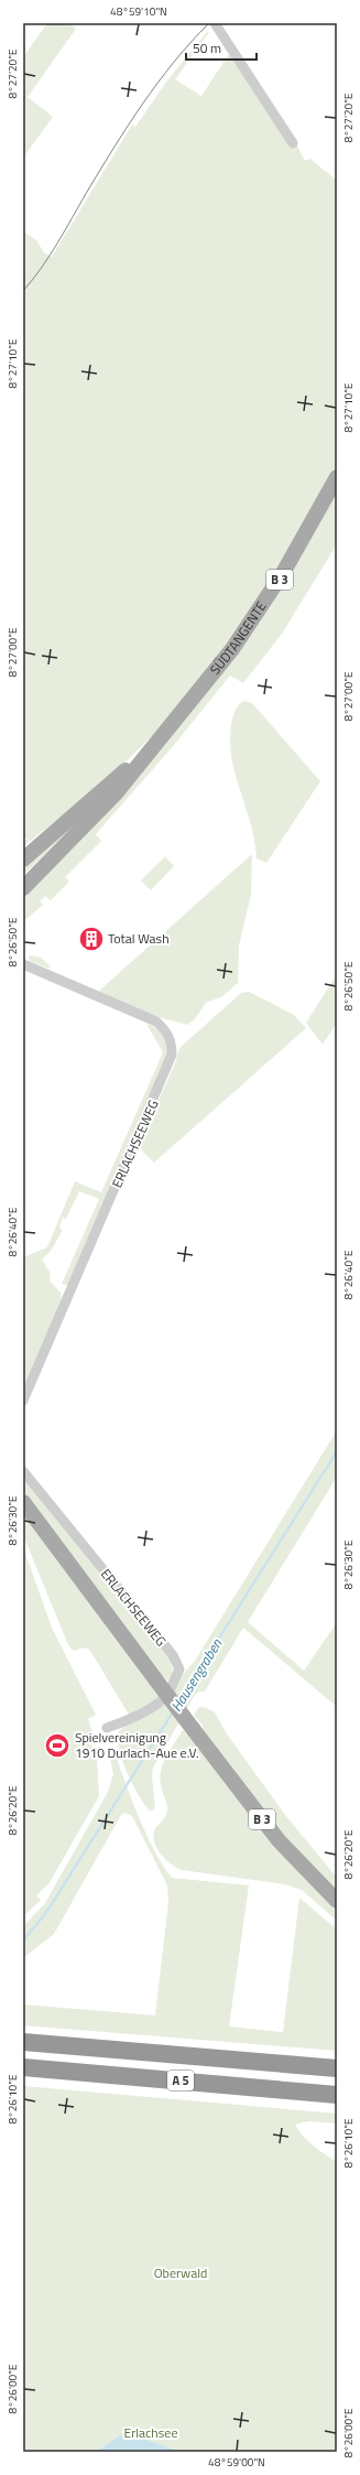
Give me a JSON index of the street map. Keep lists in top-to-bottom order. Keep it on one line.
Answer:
{"streets":{"highway":["A 5"],"main road":["B 3","SÜDTANGENTE"],"street":["ERLACHSEEWEG"]},"water":["Hausengraben"],"parks":["Oberwald","Erlachsee"],"places":{"building":["Total Wash"],"sports":["Spielvereinigung 1910 Durlach-Aue e.V."]},"scale_bar":"50 m","coordinates":["48°59'10\"N","8°27'20\"E","8°27'10\"E","8°27'00\"E","8°26'50\"E","8°26'40\"E","8°26'30\"E","8°26'20\"E","8°26'10\"E","8°26'00\"E","48°59'00\"N"]}
